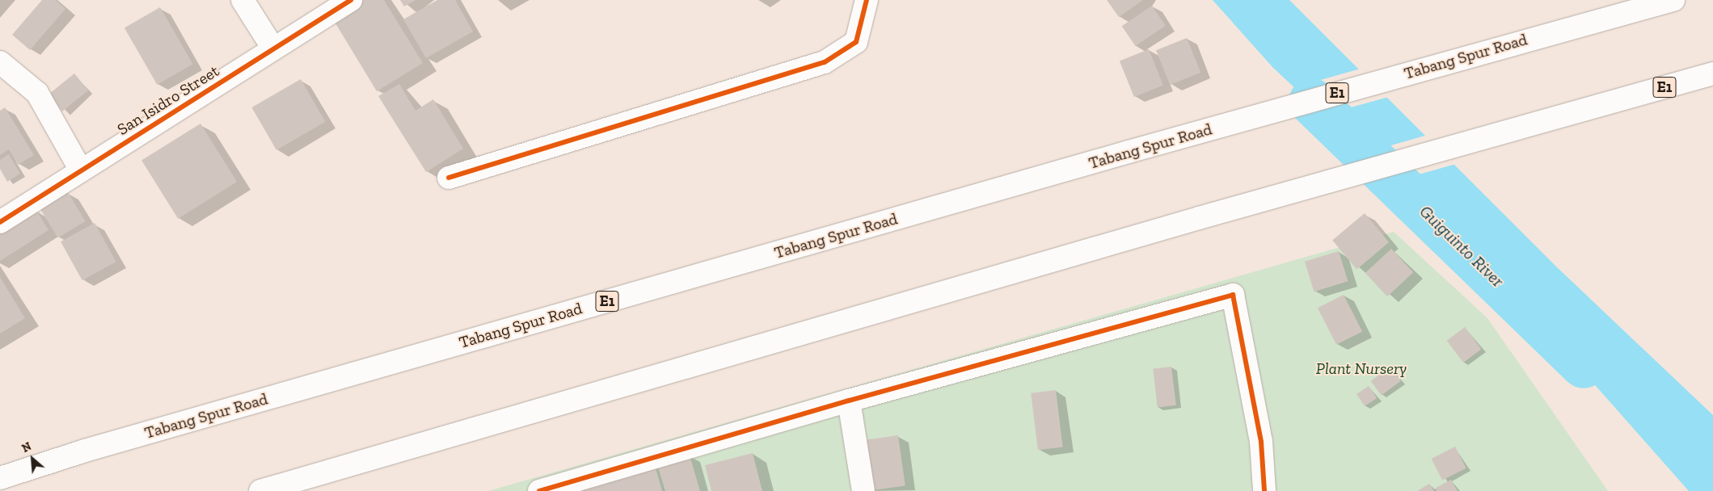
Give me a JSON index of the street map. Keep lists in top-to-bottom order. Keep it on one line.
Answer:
{"streets":{"main road":["Tabang Spur Road","E1","San Isidro Street"]},"water":["Guiguinto River"],"parks":["Plant Nursery"],"north":"top left"}
